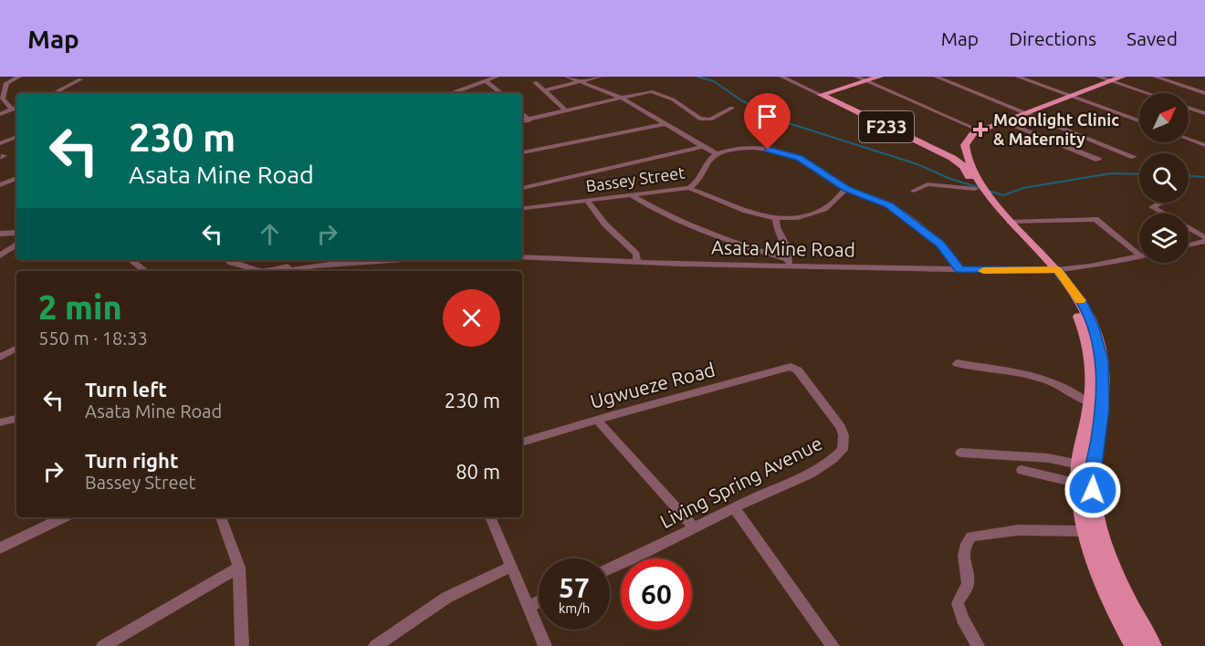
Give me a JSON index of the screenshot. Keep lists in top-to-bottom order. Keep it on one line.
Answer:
{"streets":{"main road":["F233"],"street":["Bassey Street","Asata Mine Road","Ugwueze Road","Living Spring Avenue"]},"crossings":[["F233","Asata Mine Road"],["Ugwueze Road","Living Spring Avenue"]],"places":{"health":["Moonlight Clinic & Maternity"]},"north":"top right","page":{"header":"Map","nav":["Map","Directions","Saved"],"turn":["230 m","Asata Mine Road"],"heading":["2 min","550 m · 18:33"],"list":[{"name":"Turn left","note":"Asata Mine Road","value":"230 m"},{"name":"Turn right","note":"Bassey Street","value":"80 m"}],"speed":"57 km/h","limit":"60"}}
